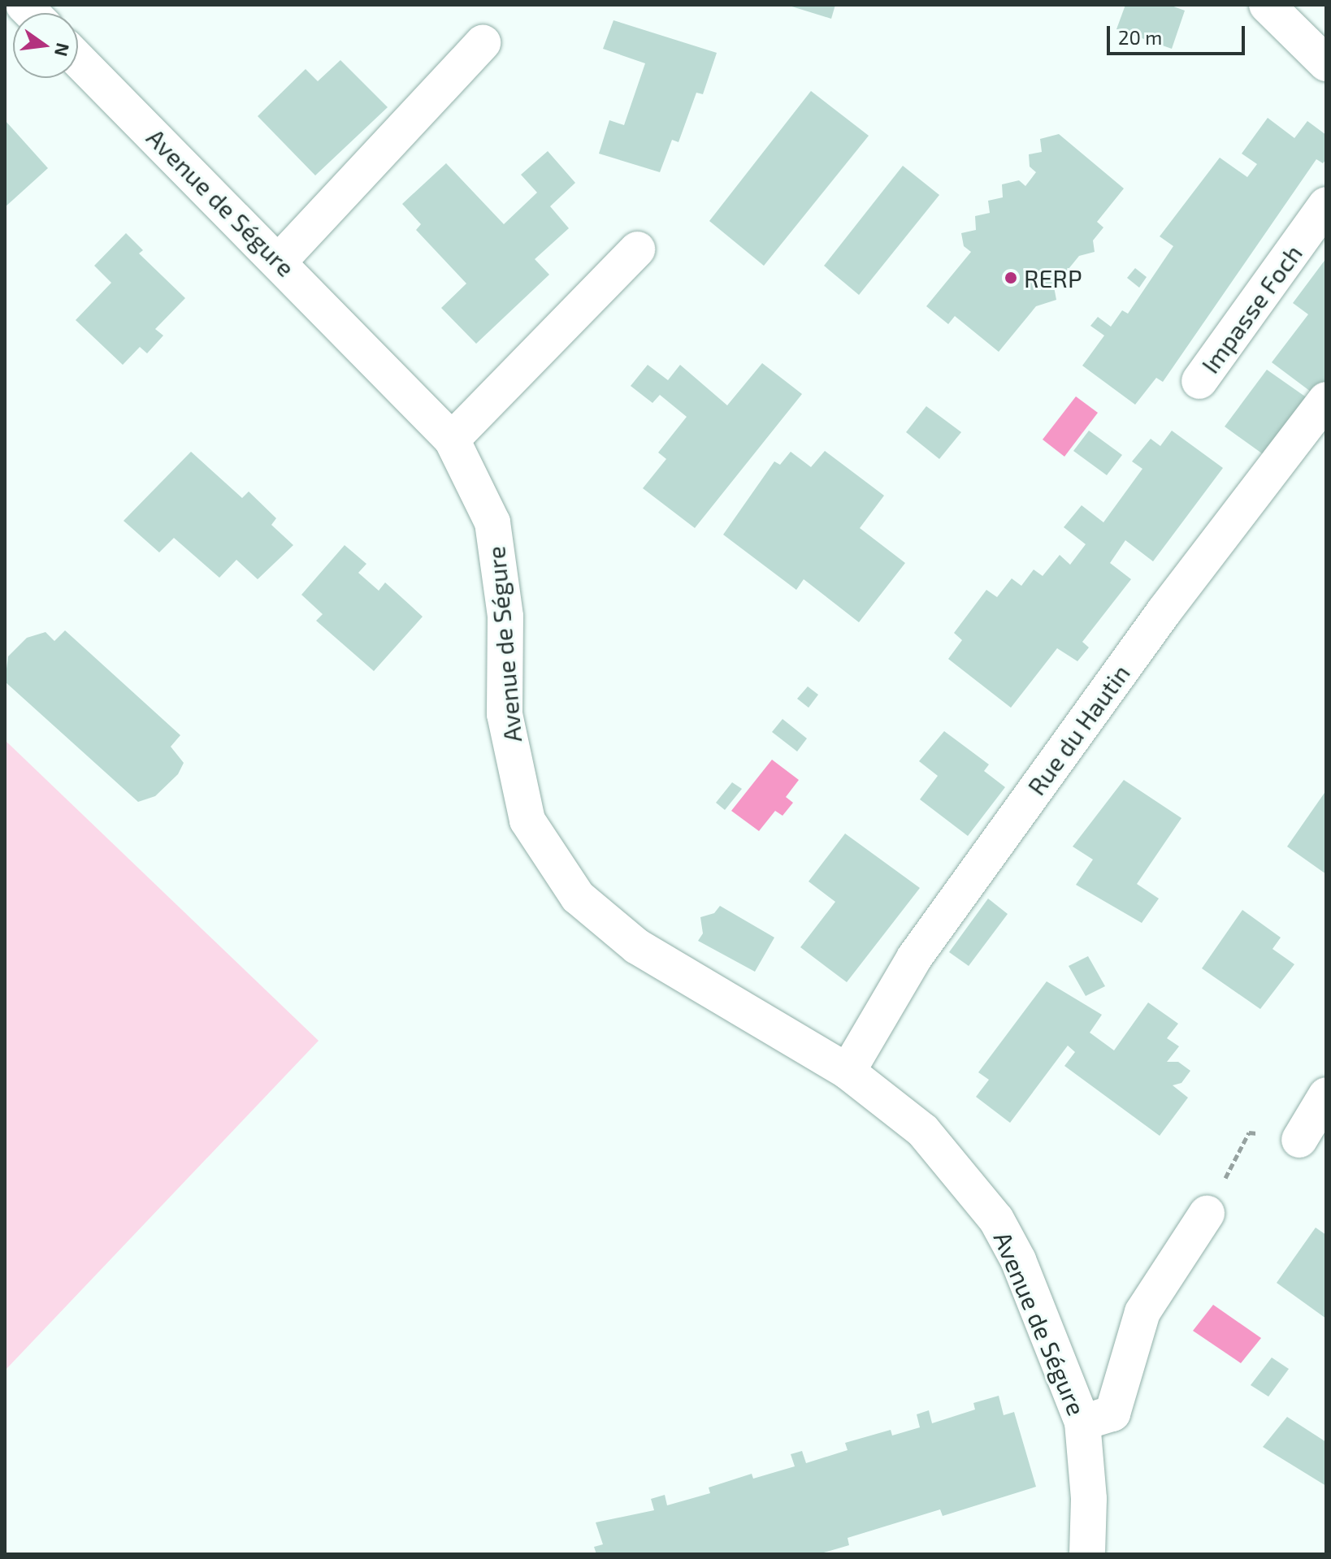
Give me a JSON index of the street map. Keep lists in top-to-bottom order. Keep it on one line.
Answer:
{"streets":{"street":["Avenue de Ségure","Impasse Foch","Rue du Hautin"]},"crossings":[["Avenue de Ségure","Rue du Hautin"]],"places":["RERP"],"scale_bar":"20 m","north":"right"}
